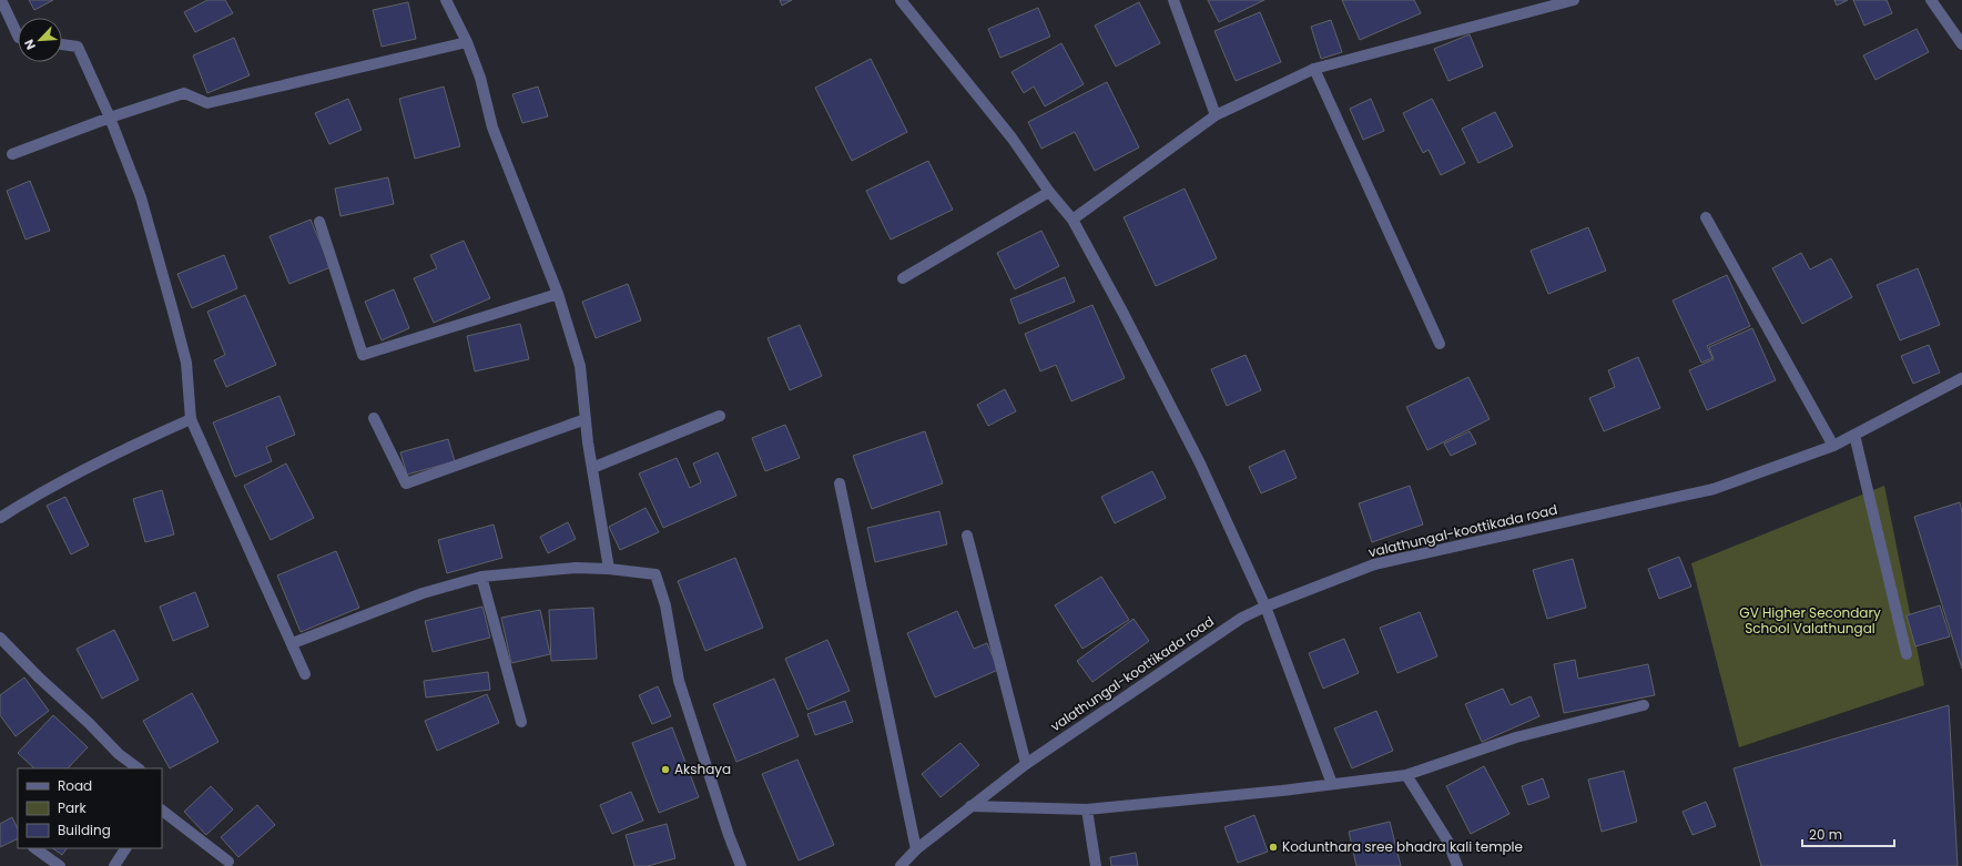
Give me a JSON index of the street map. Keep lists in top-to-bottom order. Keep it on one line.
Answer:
{"streets":{"street":["valathungal-koottikada road"]},"parks":["GV Higher Secondary School Valathungal"],"places":["Akshaya","Kodunthara sree bhadra kali temple"],"legend":["Road","Park","Building"],"scale_bar":"20 m","north":"bottom left"}
